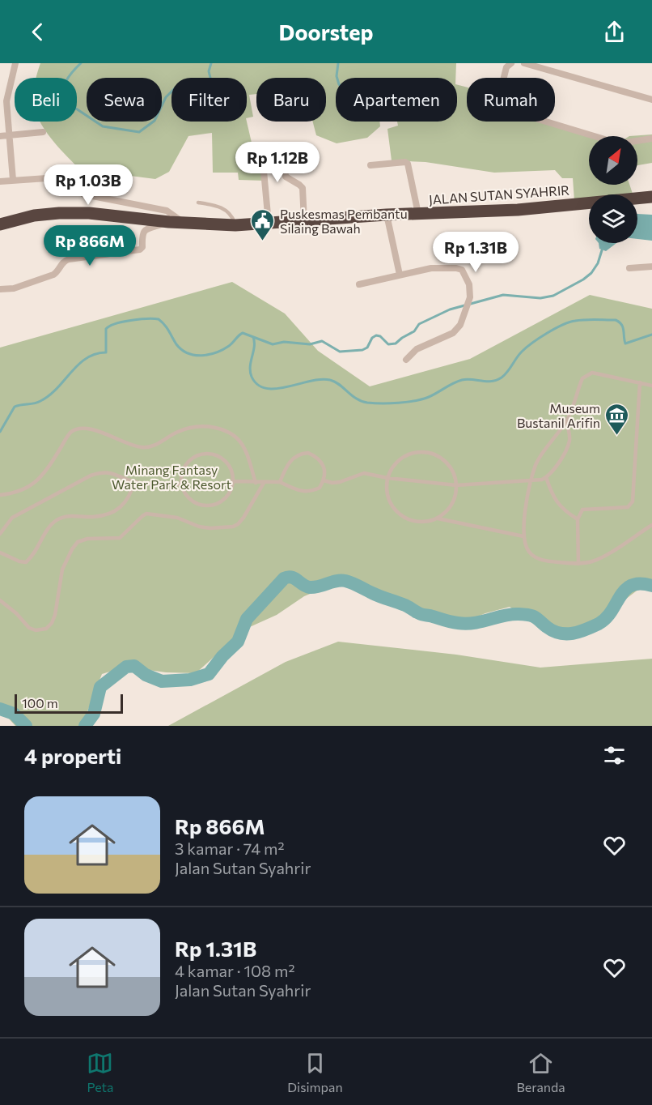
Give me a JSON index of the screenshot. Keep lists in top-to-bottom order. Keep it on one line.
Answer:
{"streets":{"highway":["JALAN SUTAN SYAHRIR"]},"parks":["Minang Fantasy Water Park & Resort"],"places":{"public building":["Puskesmas Pembantu Silaing Bawah"],"museum":["Museum Bustanil Arifin"]},"scale_bar":"100 m","north":"top right","page":{"header":"Doorstep","chip":["Beli","Sewa","Filter","Baru","Apartemen","Rumah"],"price":["Rp 1.12B","Rp 1.03B","Rp 866M","Rp 1.31B"],"scale":"100 m","heading":"4 properti","list":[{"name":"Rp 866M","note":"3 kamar · 74 m² · Jalan Sutan Syahrir"},{"name":"Rp 1.31B","note":"4 kamar · 108 m² · Jalan Sutan Syahrir"}],"tabs":["Peta","Disimpan","Beranda"]}}
